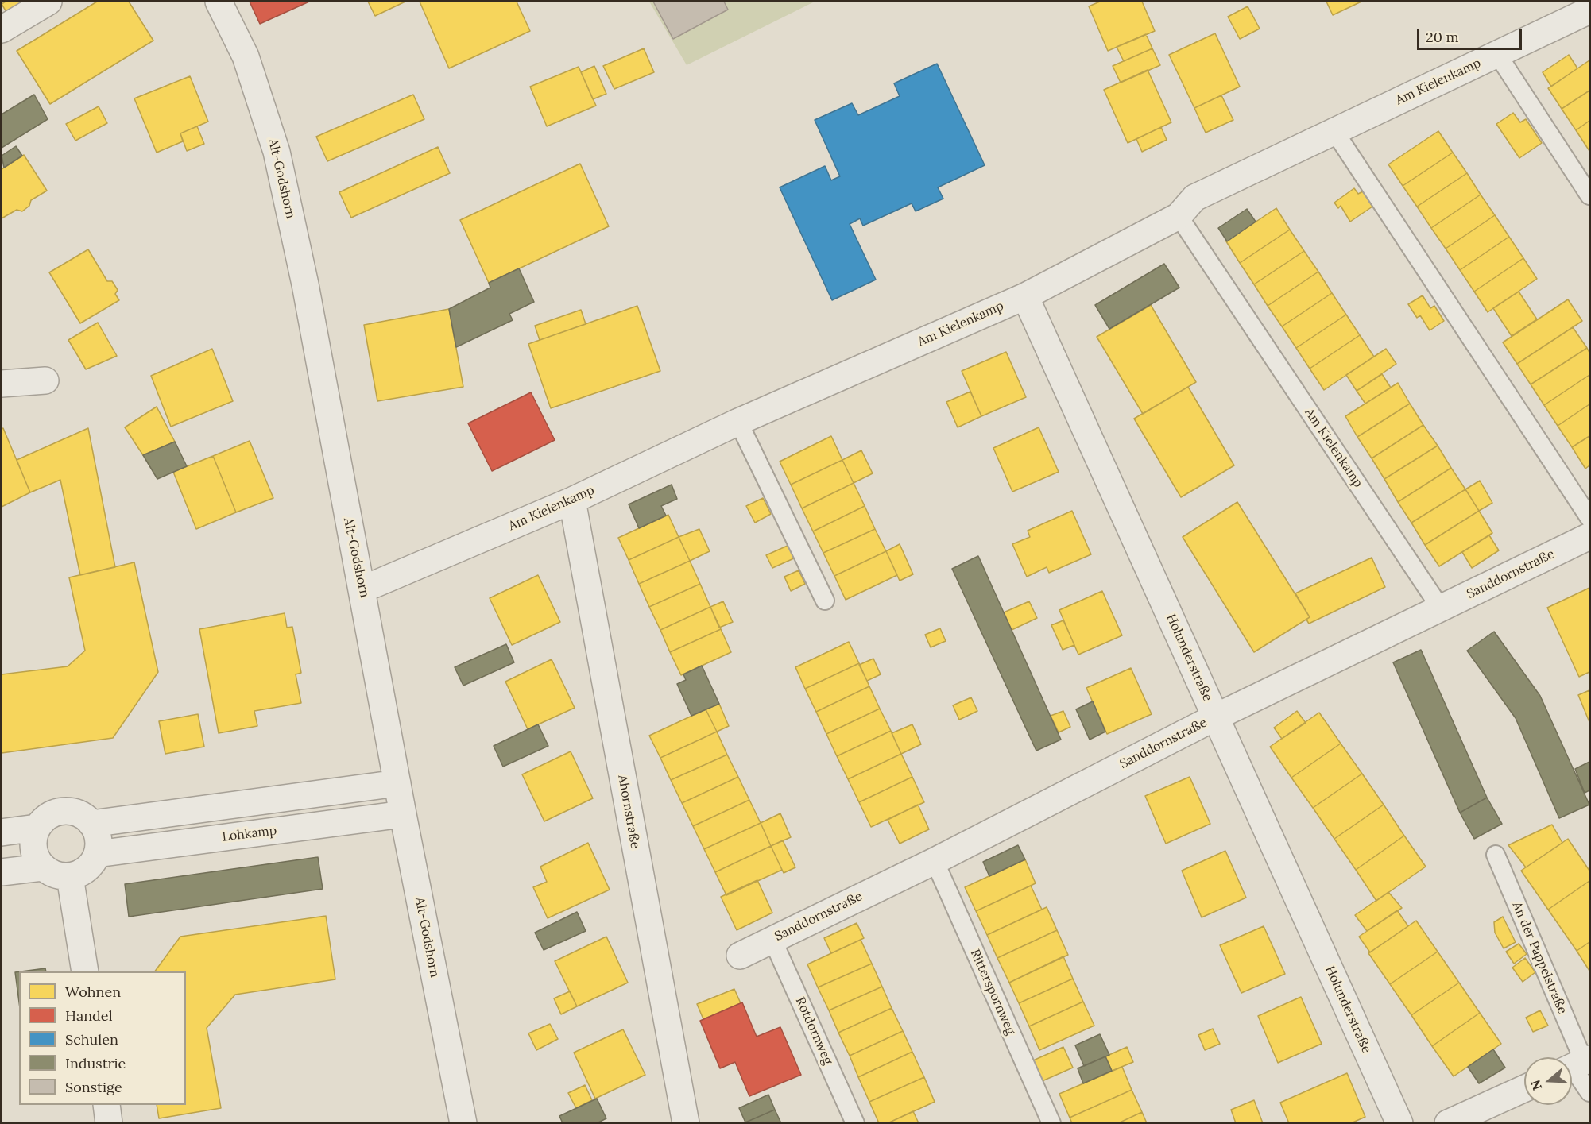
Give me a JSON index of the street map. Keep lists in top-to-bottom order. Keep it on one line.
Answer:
{"streets":{"street":["Am Kielenkamp","Alt-Godshorn","Sanddornstraße","Holunderstraße","Ahornstraße","Lohkamp"],"lane":["An der Pappelstraße","Ritterspornweg","Rotdornweg"]},"crossings":[["Am Kielenkamp","Alt-Godshorn"],["Am Kielenkamp","Sanddornstraße"],["Am Kielenkamp","Holunderstraße"],["Am Kielenkamp","Ahornstraße"],["Alt-Godshorn","Lohkamp"],["Sanddornstraße","Holunderstraße"],["Sanddornstraße","Ritterspornweg"],["Sanddornstraße","Rotdornweg"]],"legend":["Wohnen","Handel","Schulen","Industrie","Sonstige"],"scale_bar":"20 m","north":"left"}
